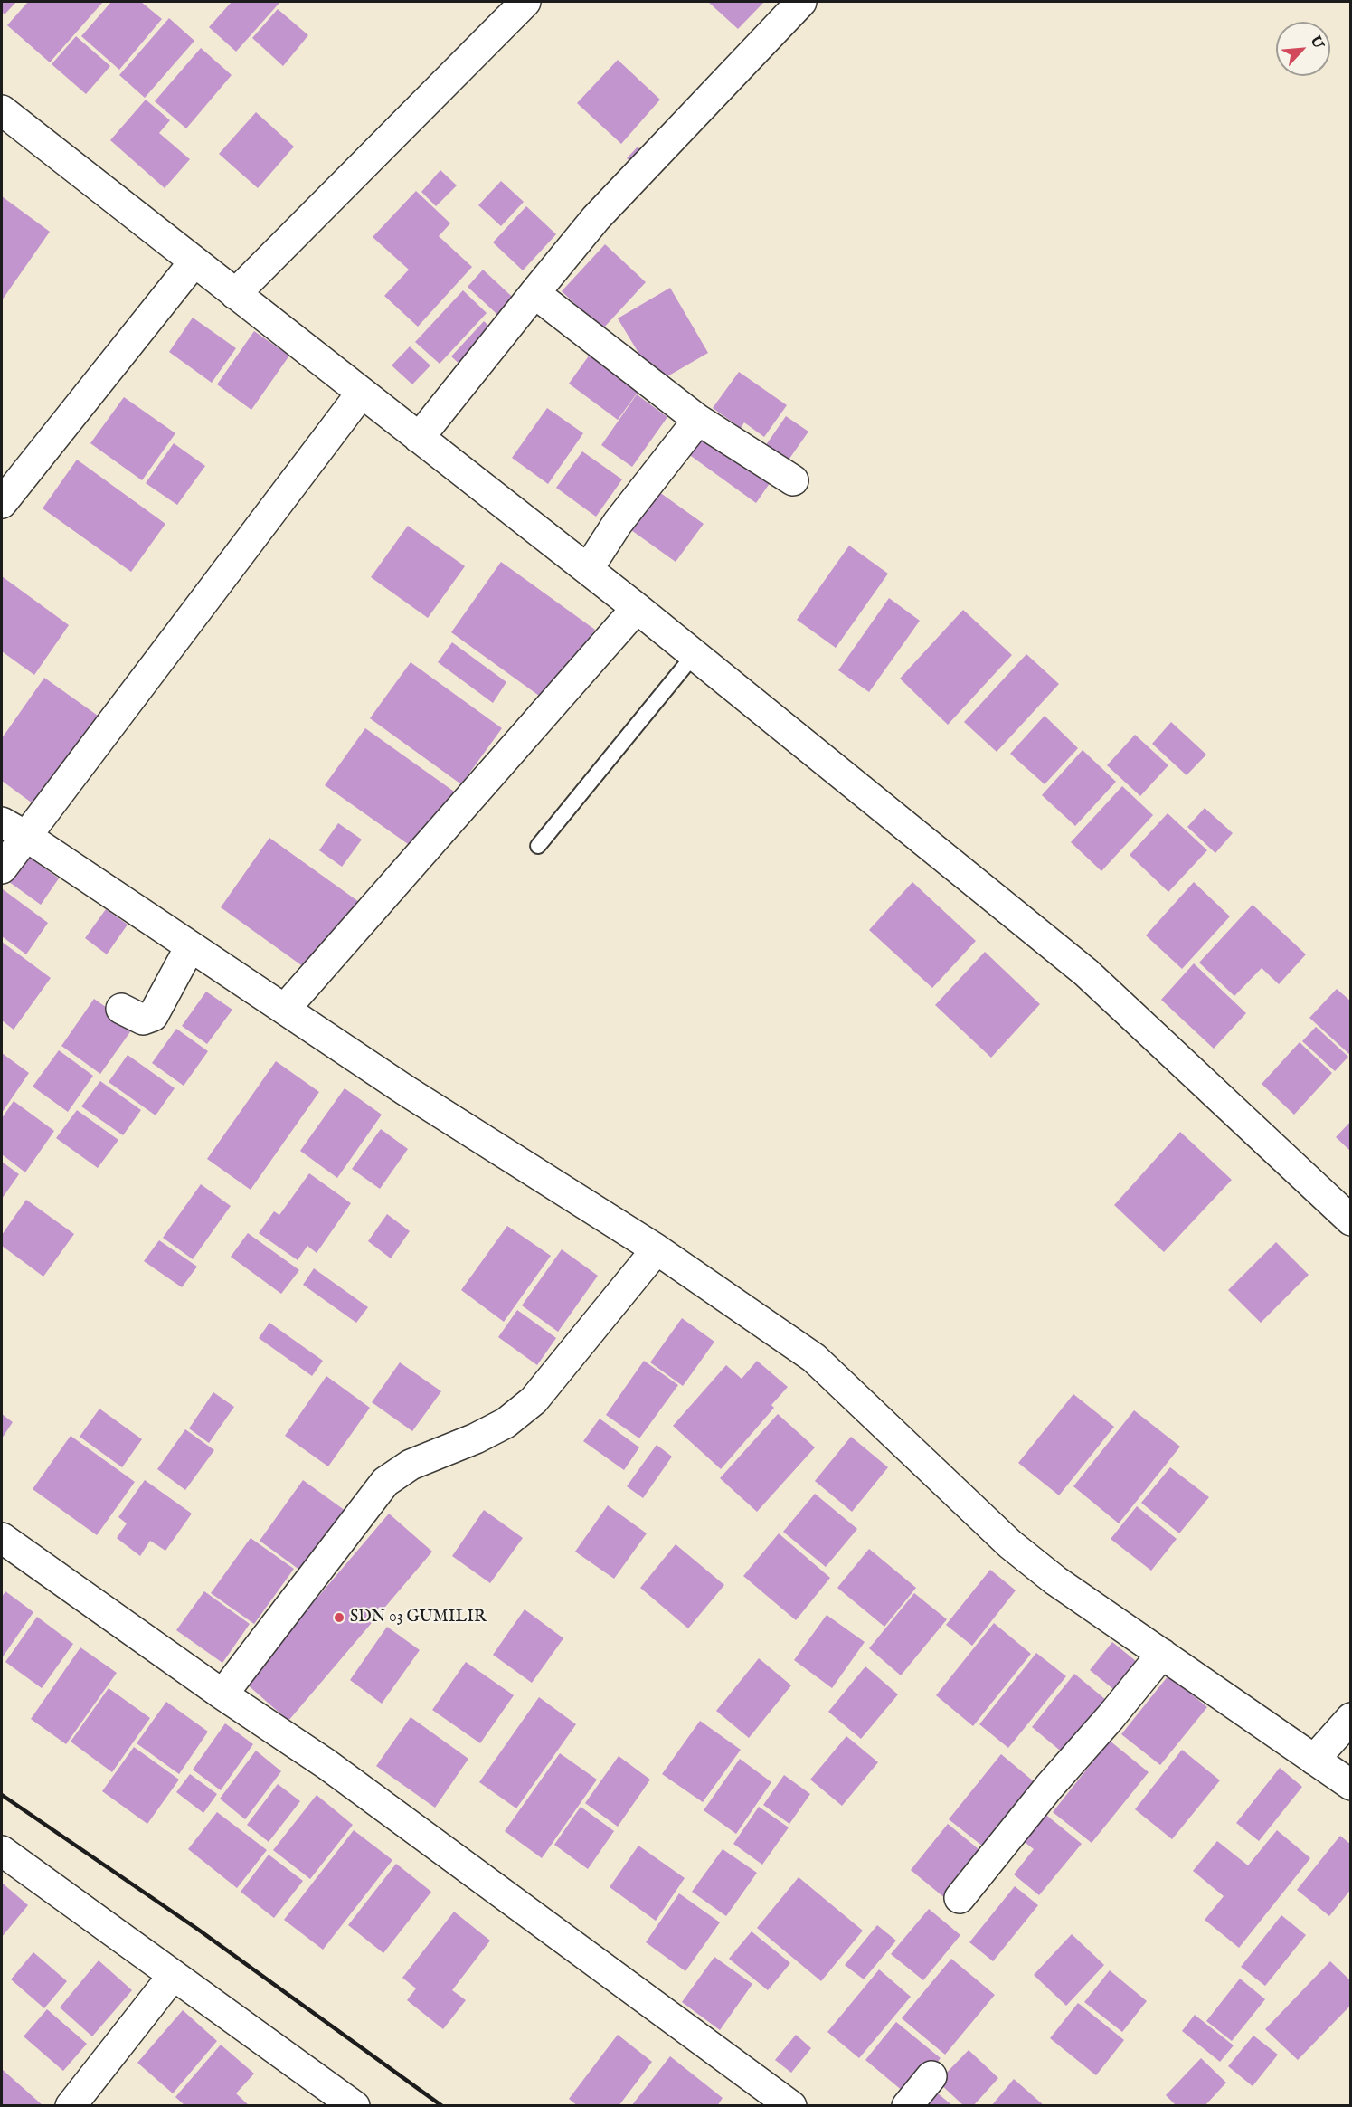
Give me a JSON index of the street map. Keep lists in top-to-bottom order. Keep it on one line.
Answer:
{"places":["SDN 03 GUMILIR"],"north":"top right"}
